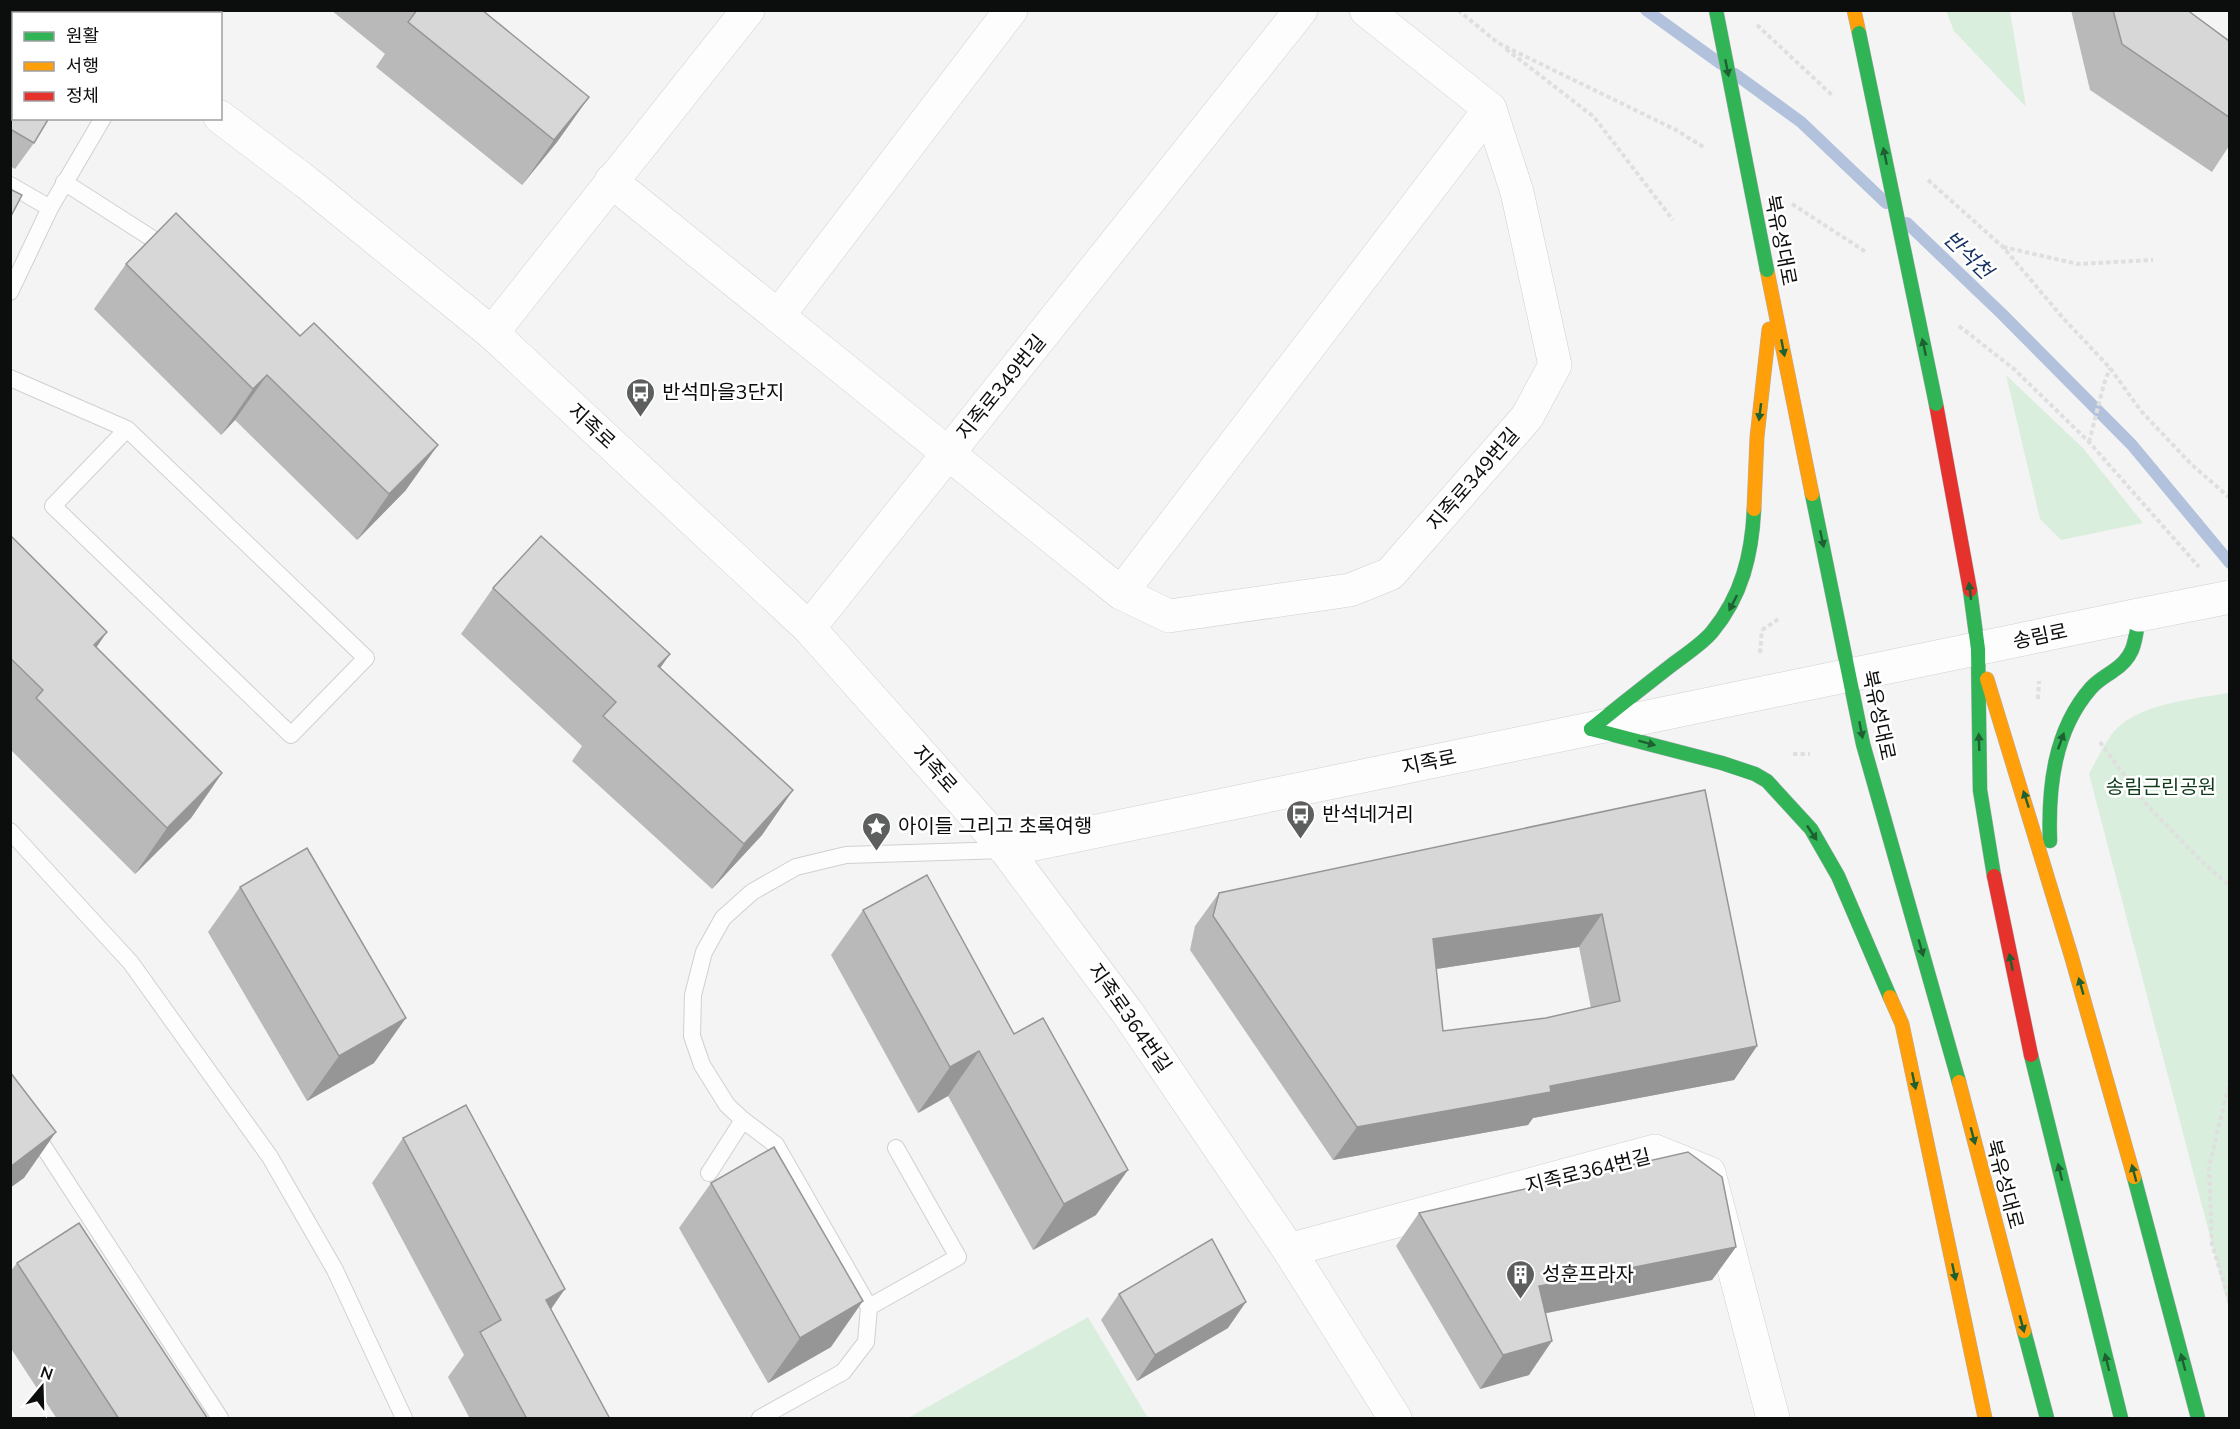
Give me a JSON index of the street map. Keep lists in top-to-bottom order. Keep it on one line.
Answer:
{"streets":{"main road":["북유성대로"],"street":["지족로349번길","지족로","송림로","지족로364번길"]},"crossings":[["북유성대로","지족로"],["북유성대로","송림로"],["지족로349번길","지족로"],["지족로","송림로"],["지족로","지족로364번길"]],"water":["반석천"],"parks":["송림근린공원"],"places":{"bus stop":["반석마을3단지","반석네거리"],"place":["아이들 그리고 초록여행"],"building":["성훈프라자"]},"legend":["원활","서행","정체"],"north":"top"}
